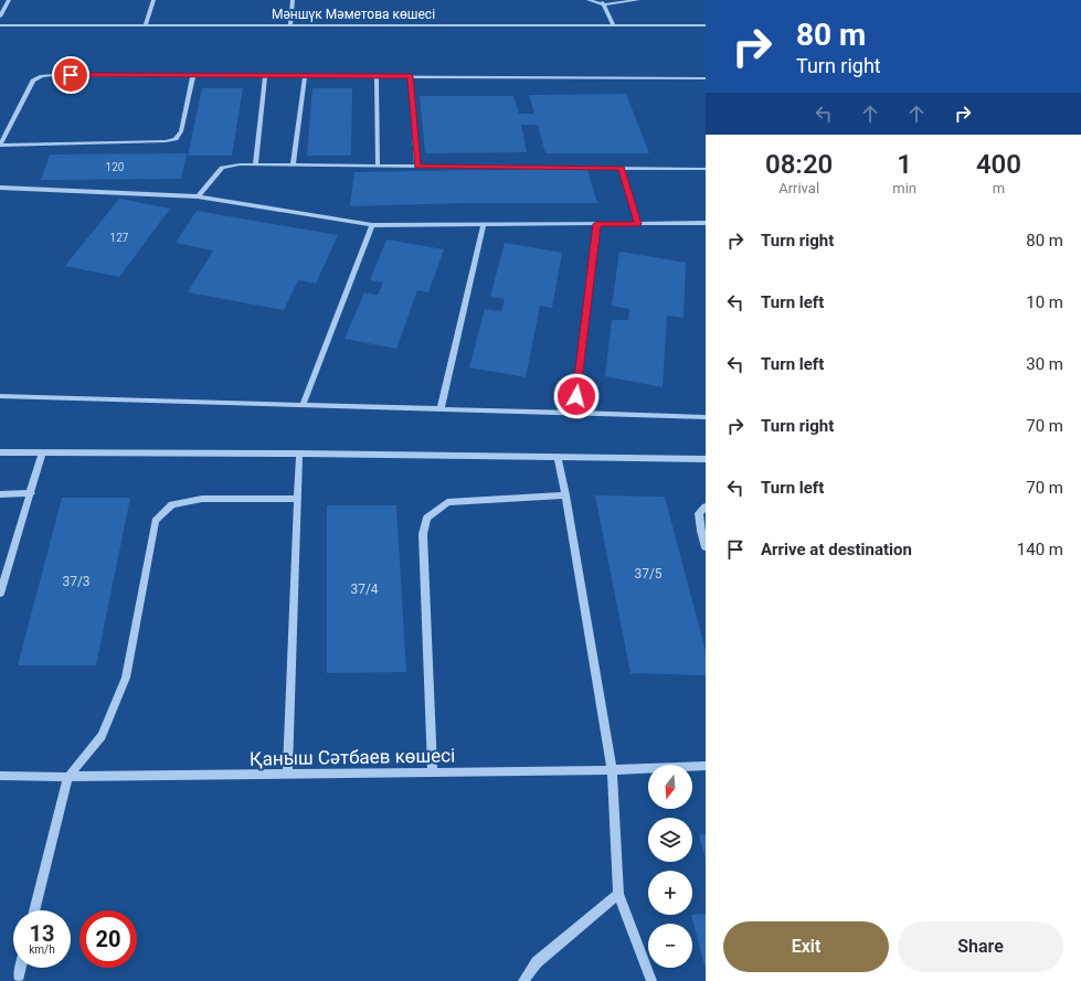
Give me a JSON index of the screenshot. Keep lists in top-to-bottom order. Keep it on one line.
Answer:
{"streets":{"street":["Мәншүк Мәметова көшесі","Қаныш Сәтбаев көшесі"]},"house_numbers":["120","127","37/5","37/3","37/4"],"north":"bottom","page":{"turn":["80 m","Turn right"],"eta":["08:20","Arrival","1","min","400","m"],"list":[{"name":"Turn right","value":"80 m"},{"name":"Turn left","value":"10 m"},{"name":"Turn left","value":"30 m"},{"name":"Turn right","value":"70 m"},{"name":"Turn left","value":"70 m"},{"name":"Arrive at destination","value":"140 m"}],"map_buttons":["+","−"],"speed":"13 km/h","limit":"20","buttons":["Exit","Share"]}}
